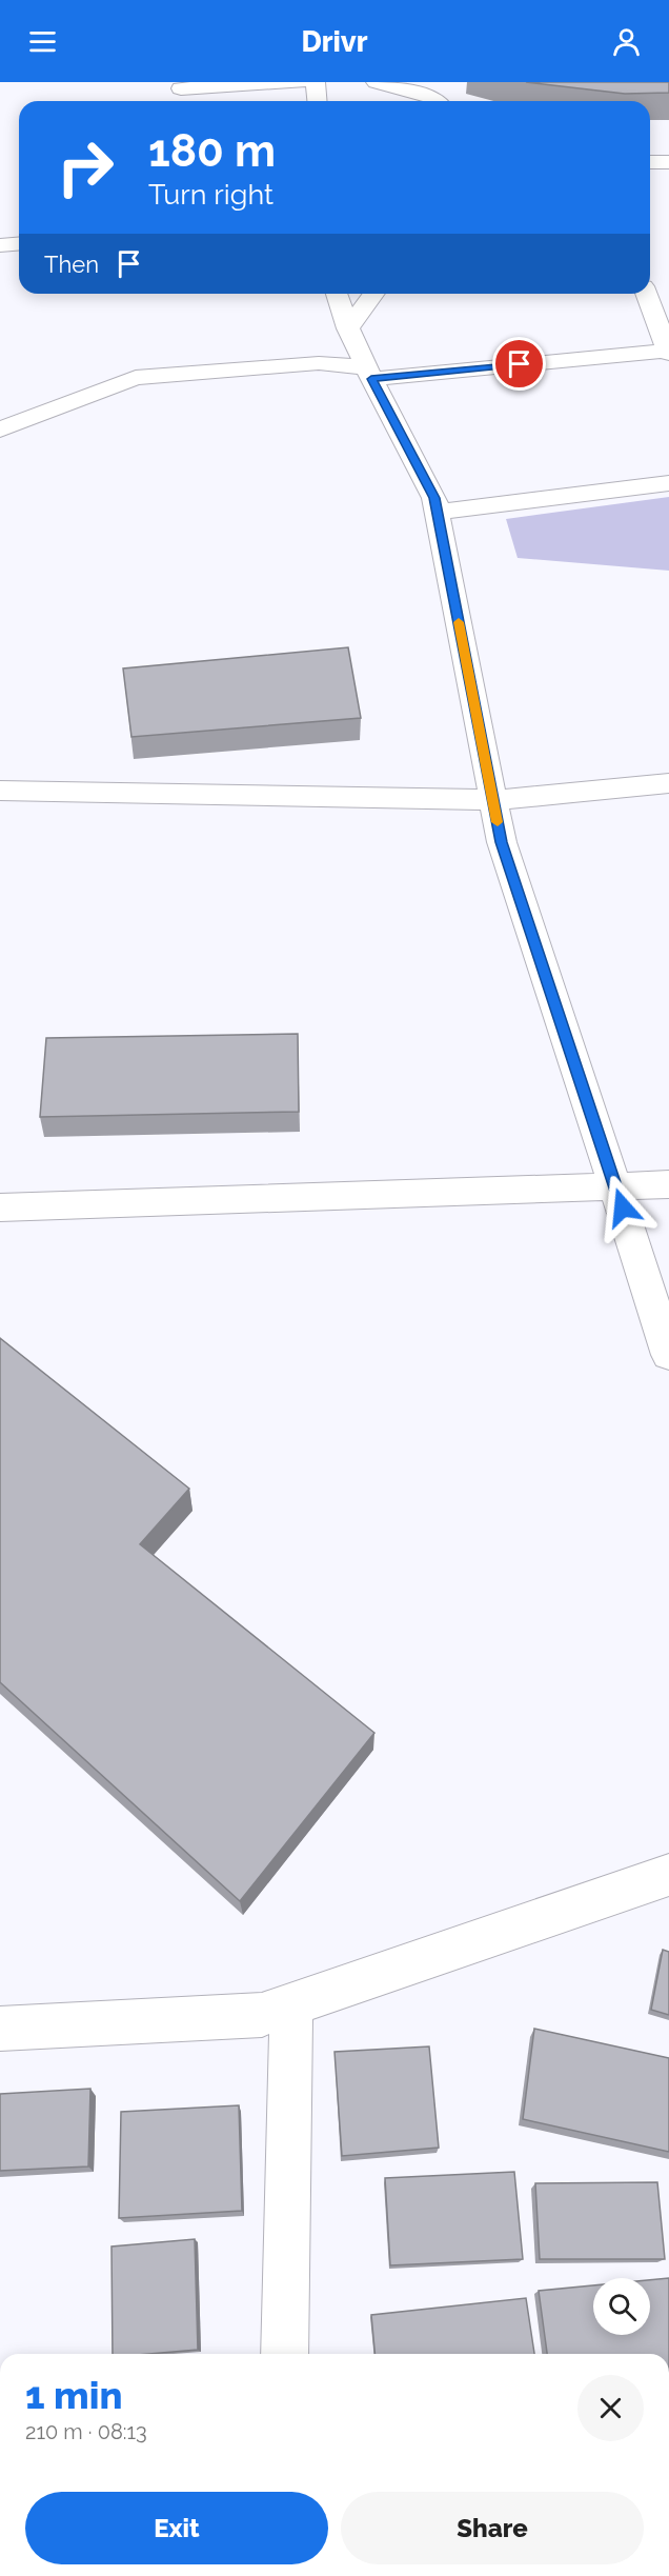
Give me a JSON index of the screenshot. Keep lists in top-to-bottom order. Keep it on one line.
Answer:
{"page":{"header":"Drivr","turn":["180 m","Turn right"],"then":"Then","heading":["1 min","210 m · 08:13"],"buttons":["Exit","Share"]}}
